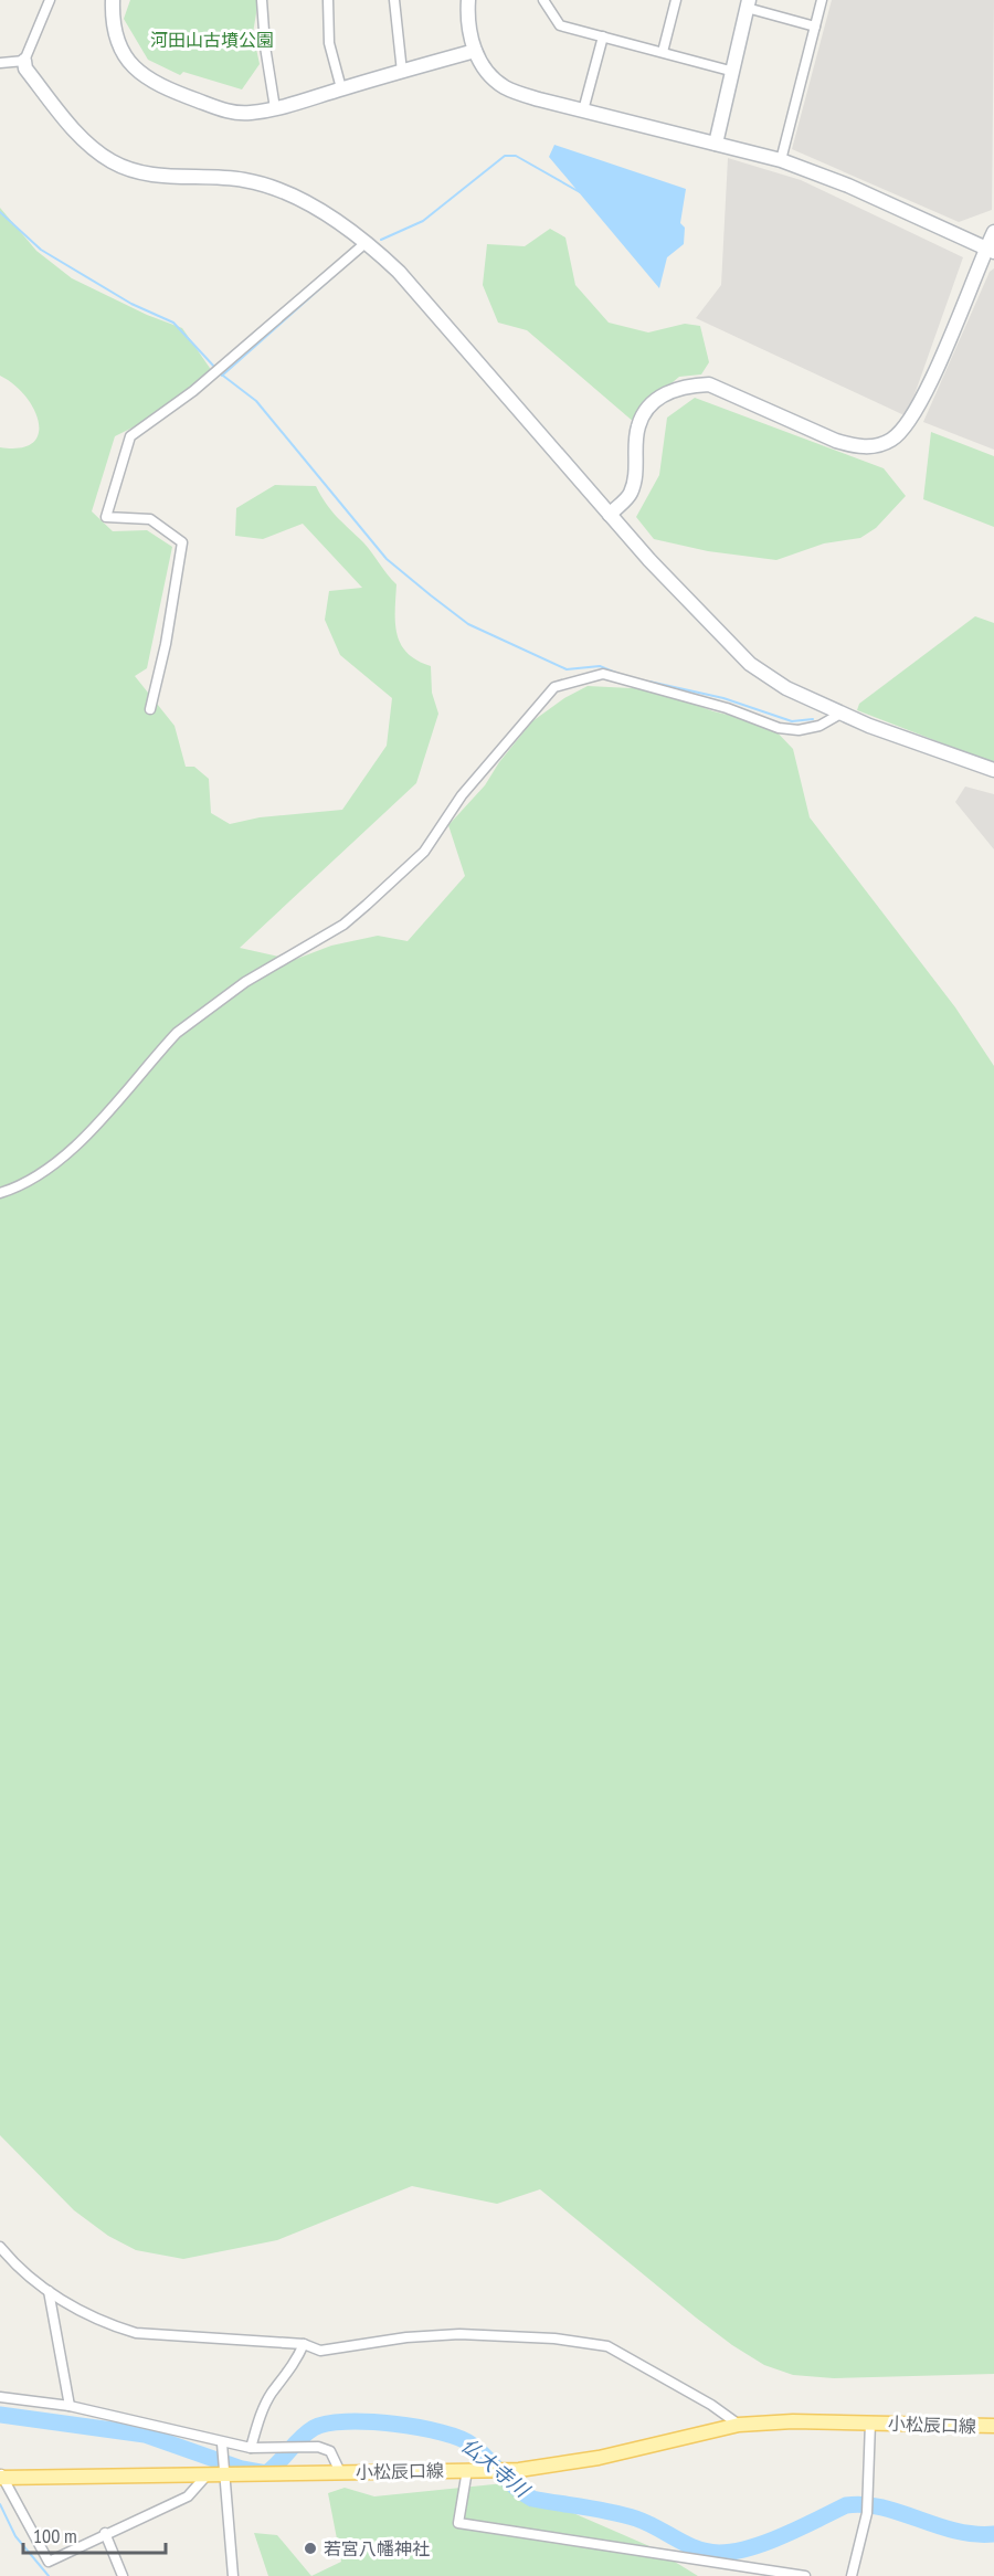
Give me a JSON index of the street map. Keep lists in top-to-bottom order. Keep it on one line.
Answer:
{"streets":{"main road":["小松辰口線"]},"water":["仏大寺川"],"parks":["河田山古墳公園"],"places":["若宮八幡神社"],"scale_bar":"100 m"}
